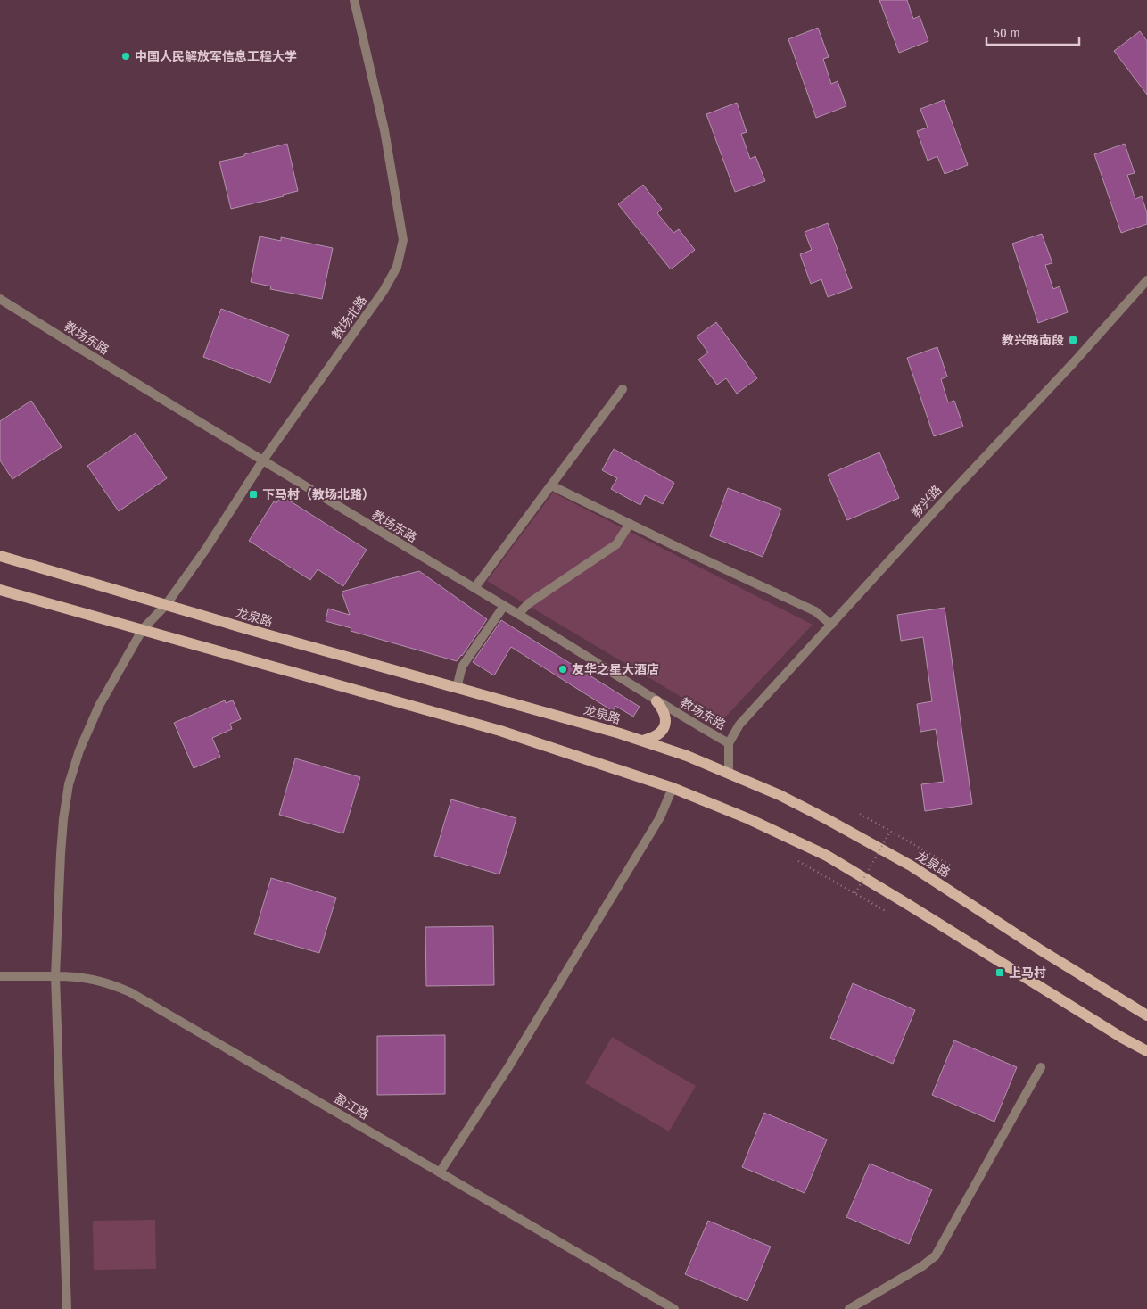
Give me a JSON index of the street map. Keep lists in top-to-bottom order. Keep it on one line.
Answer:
{"streets":{"main road":["龙泉路"],"street":["教场北路","教场东路","教兴路","盈江路"]},"crossings":[["教场北路","教场东路"],["教场北路","龙泉路"],["教场北路","盈江路"],["教场东路","教兴路"],["教场东路","龙泉路"]],"places":{"other":["中国人民解放军信息工程大学","友华之星大酒店"],"transit":["教兴路南段","下马村（教场北路）","上马村"]},"scale_bar":"50 m"}
